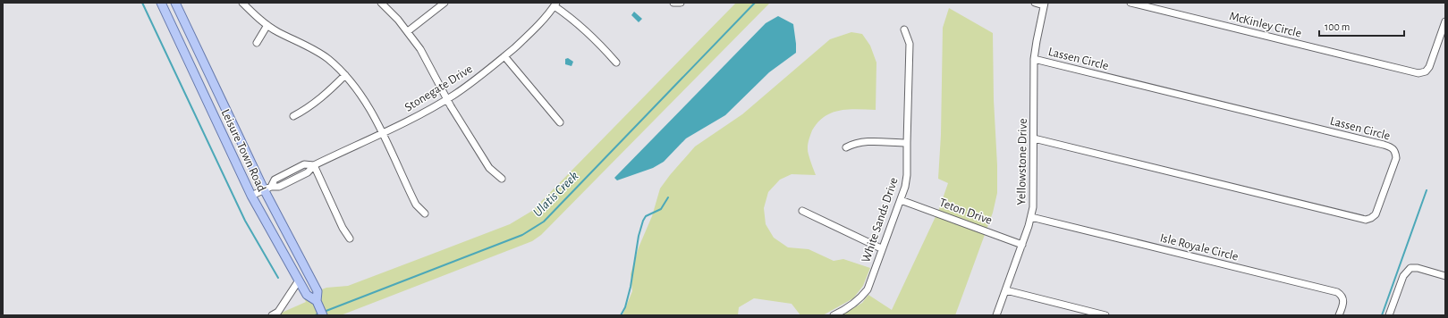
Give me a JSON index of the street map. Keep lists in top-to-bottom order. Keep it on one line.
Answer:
{"streets":{"main road":["Leisure Town Road"],"street":["McKinley Circle","Lassen Circle","Stonegate Drive","Yellowstone Drive","Teton Drive","White Sands Drive","Isle Royale Circle"]},"crossings":[["Lassen Circle","Yellowstone Drive"],["Stonegate Drive","Leisure Town Road"],["Yellowstone Drive","Teton Drive"],["Yellowstone Drive","Isle Royale Circle"],["Teton Drive","White Sands Drive"]],"water":["Ulatis Creek"],"scale_bar":"100 m"}
